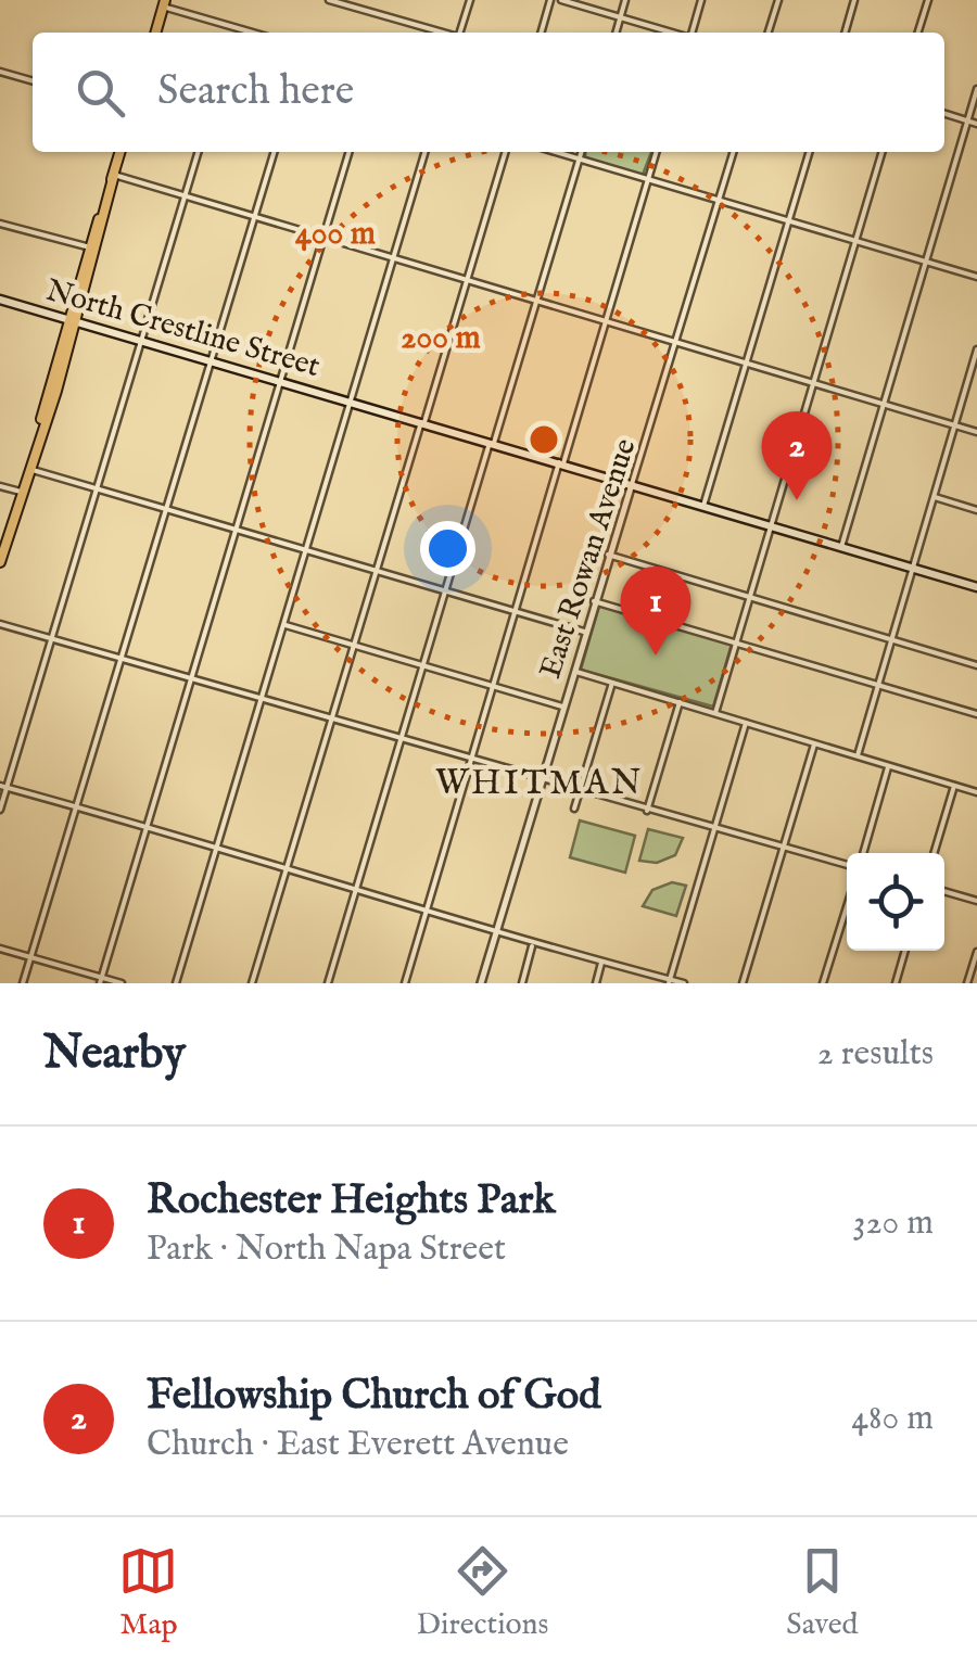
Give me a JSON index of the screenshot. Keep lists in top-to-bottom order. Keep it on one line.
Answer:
{"streets":{"main road":["North Crestline Street"],"street":["East Rowan Avenue"]},"crossings":[["North Crestline Street","East Rowan Avenue"]],"districts":["WHITMAN"],"page":{"search":"Search here","pins":["2","1"],"heading":["Nearby","2 results"],"list":[{"mark":"1","name":"Rochester Heights Park","note":"Park · North Napa Street","value":"320 m"},{"mark":"2","name":"Fellowship Church of God","note":"Church · East Everett Avenue","value":"480 m"}],"nav":["Map","Directions","Saved"]},"rings":["400 m","200 m"]}
